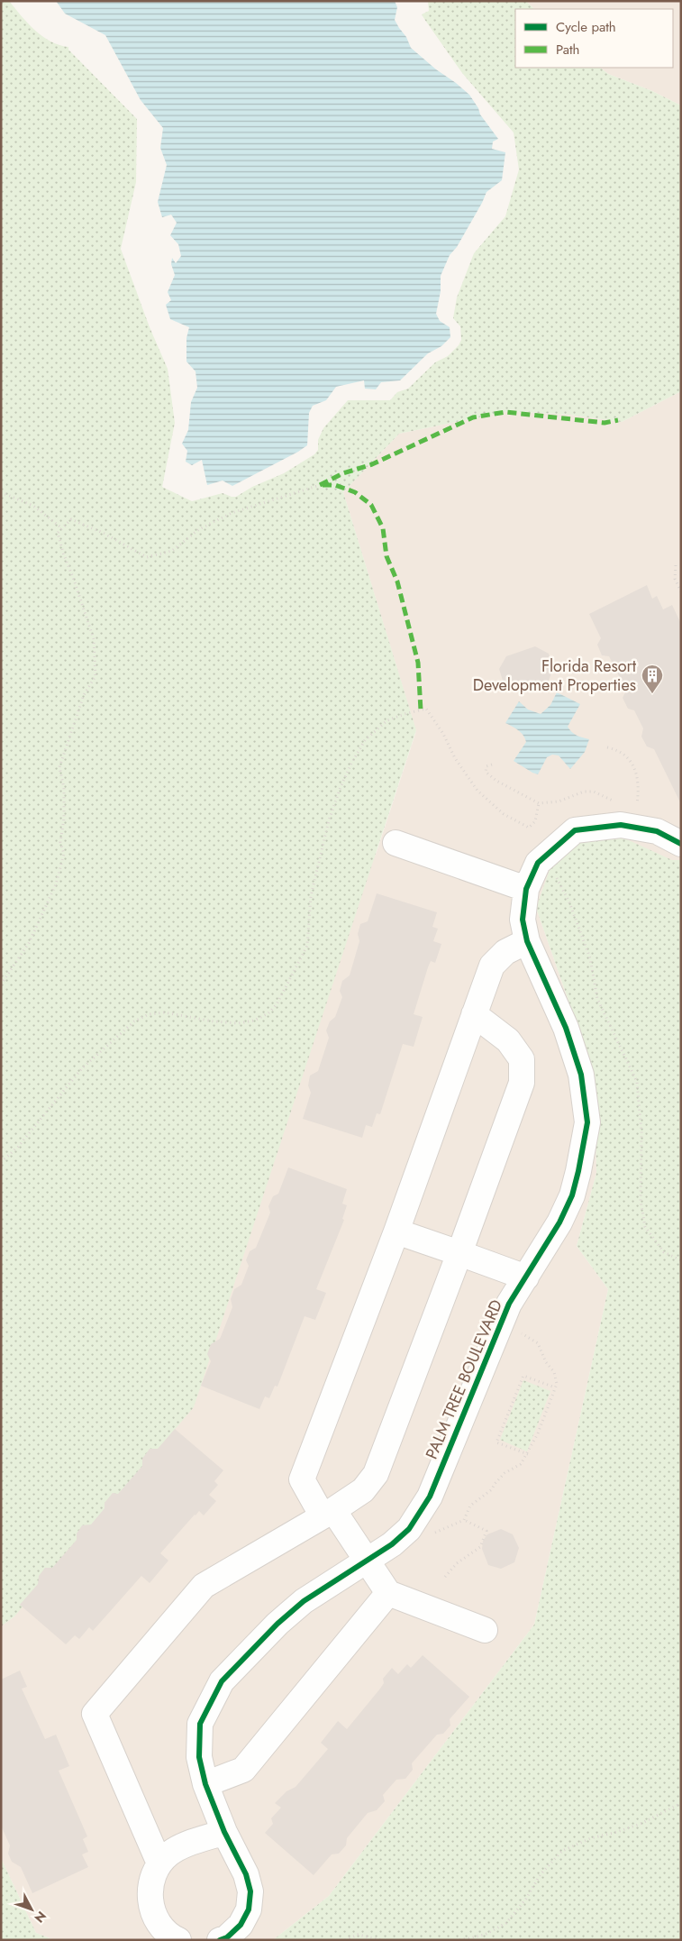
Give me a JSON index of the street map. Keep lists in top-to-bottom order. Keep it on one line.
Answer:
{"streets":{"street":["PALM TREE BOULEVARD"]},"places":{"building":["Florida Resort Development Properties"]},"legend":["Cycle path","Path"],"north":"bottom right"}
